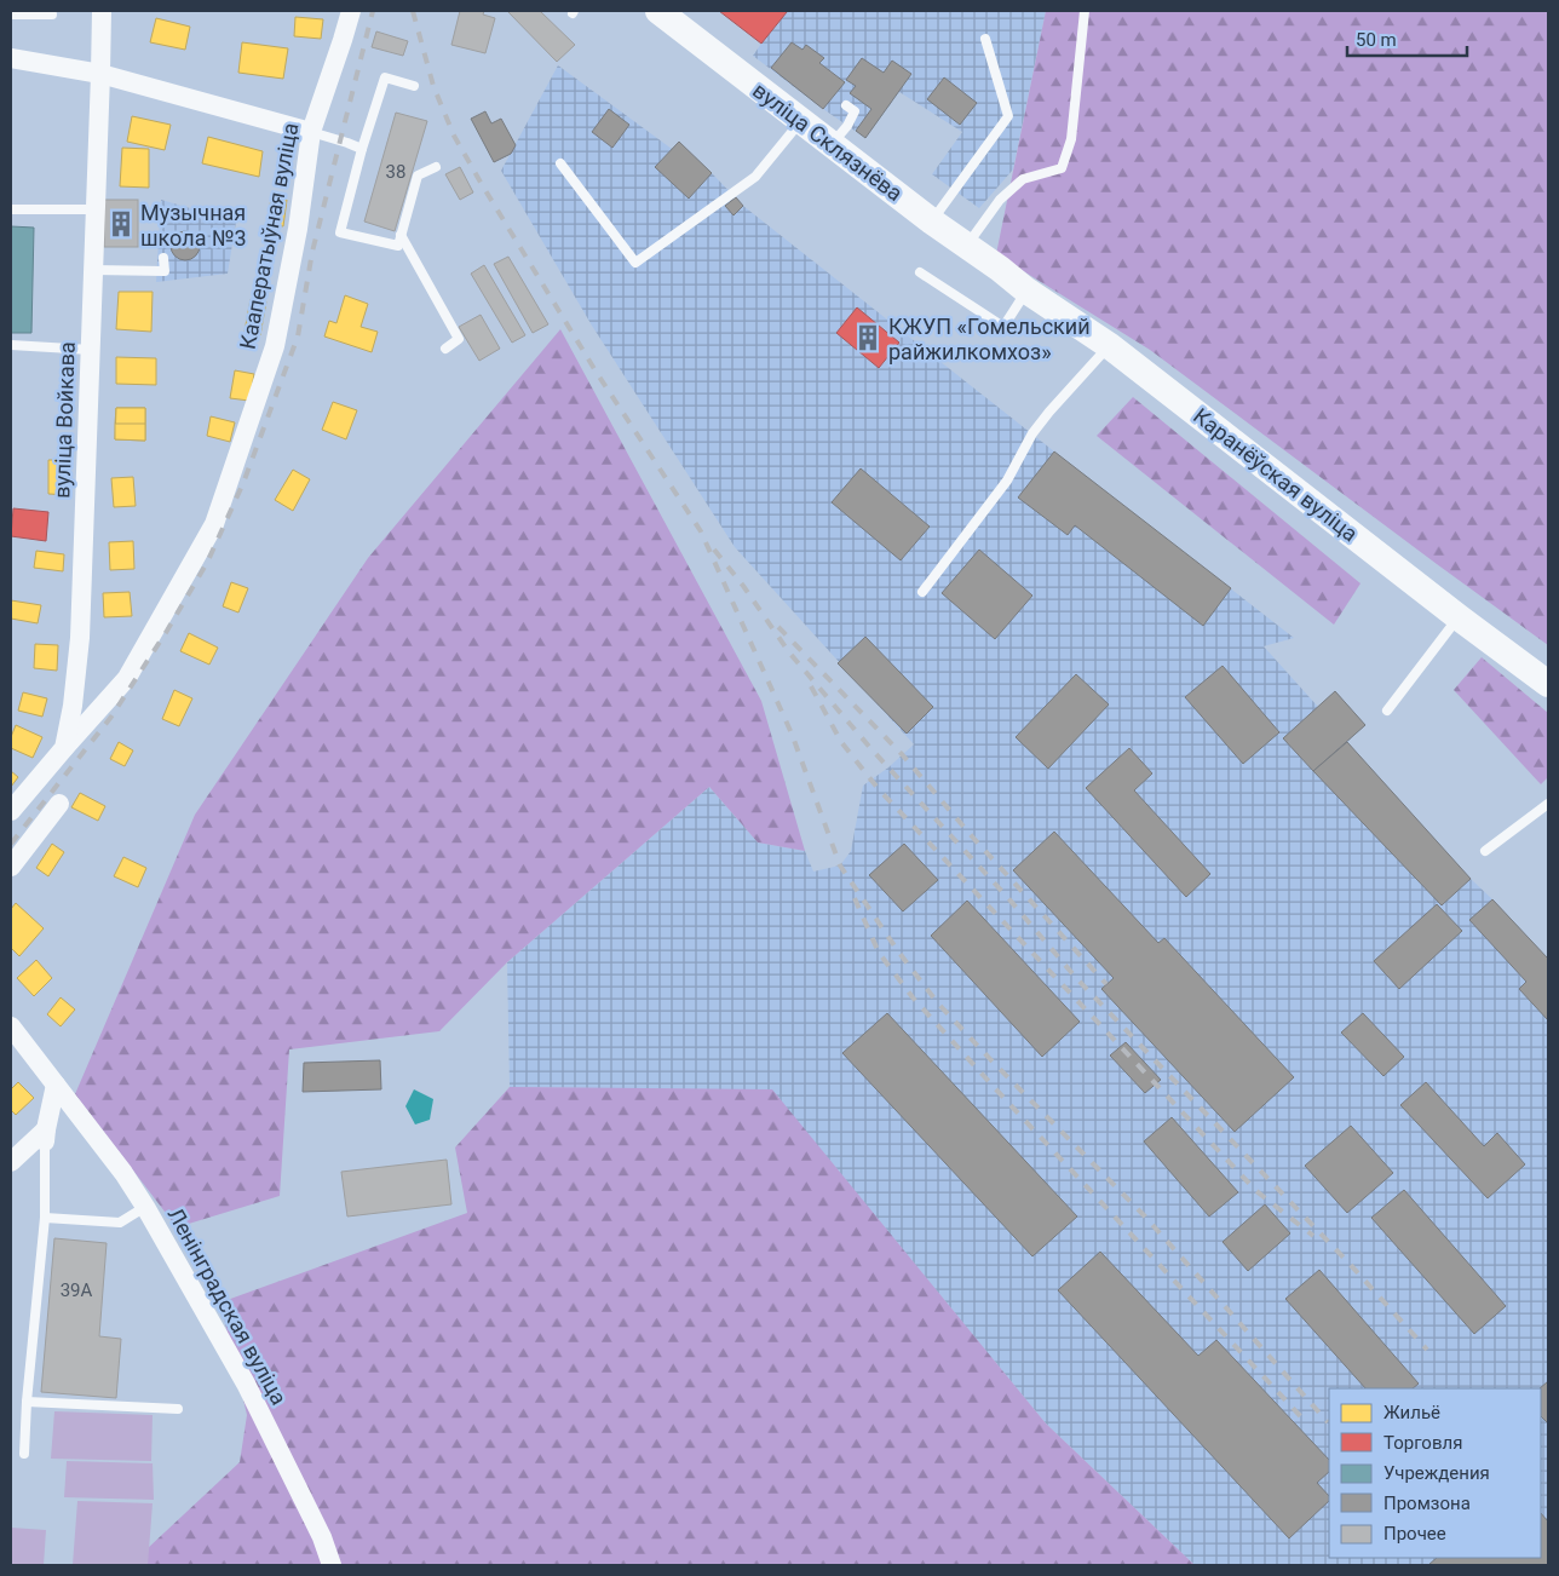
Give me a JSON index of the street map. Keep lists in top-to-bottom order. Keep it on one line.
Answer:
{"streets":{"main road":["вуліца Склязнёва","Каранёўская вуліца"],"street":["Кааператыўная вуліца","вуліца Войкава","Ленінградская вуліца"]},"crossings":[["вуліца Склязнёва","Каранёўская вуліца"],["Кааператыўная вуліца","вуліца Войкава"]],"places":{"building":["Музычная школа №3","КЖУП «Гомельский райжилкомхоз»"]},"house_numbers":["38","39А"],"legend":["Жильё","Торговля","Учреждения","Промзона","Прочее"],"scale_bar":"50 m"}
